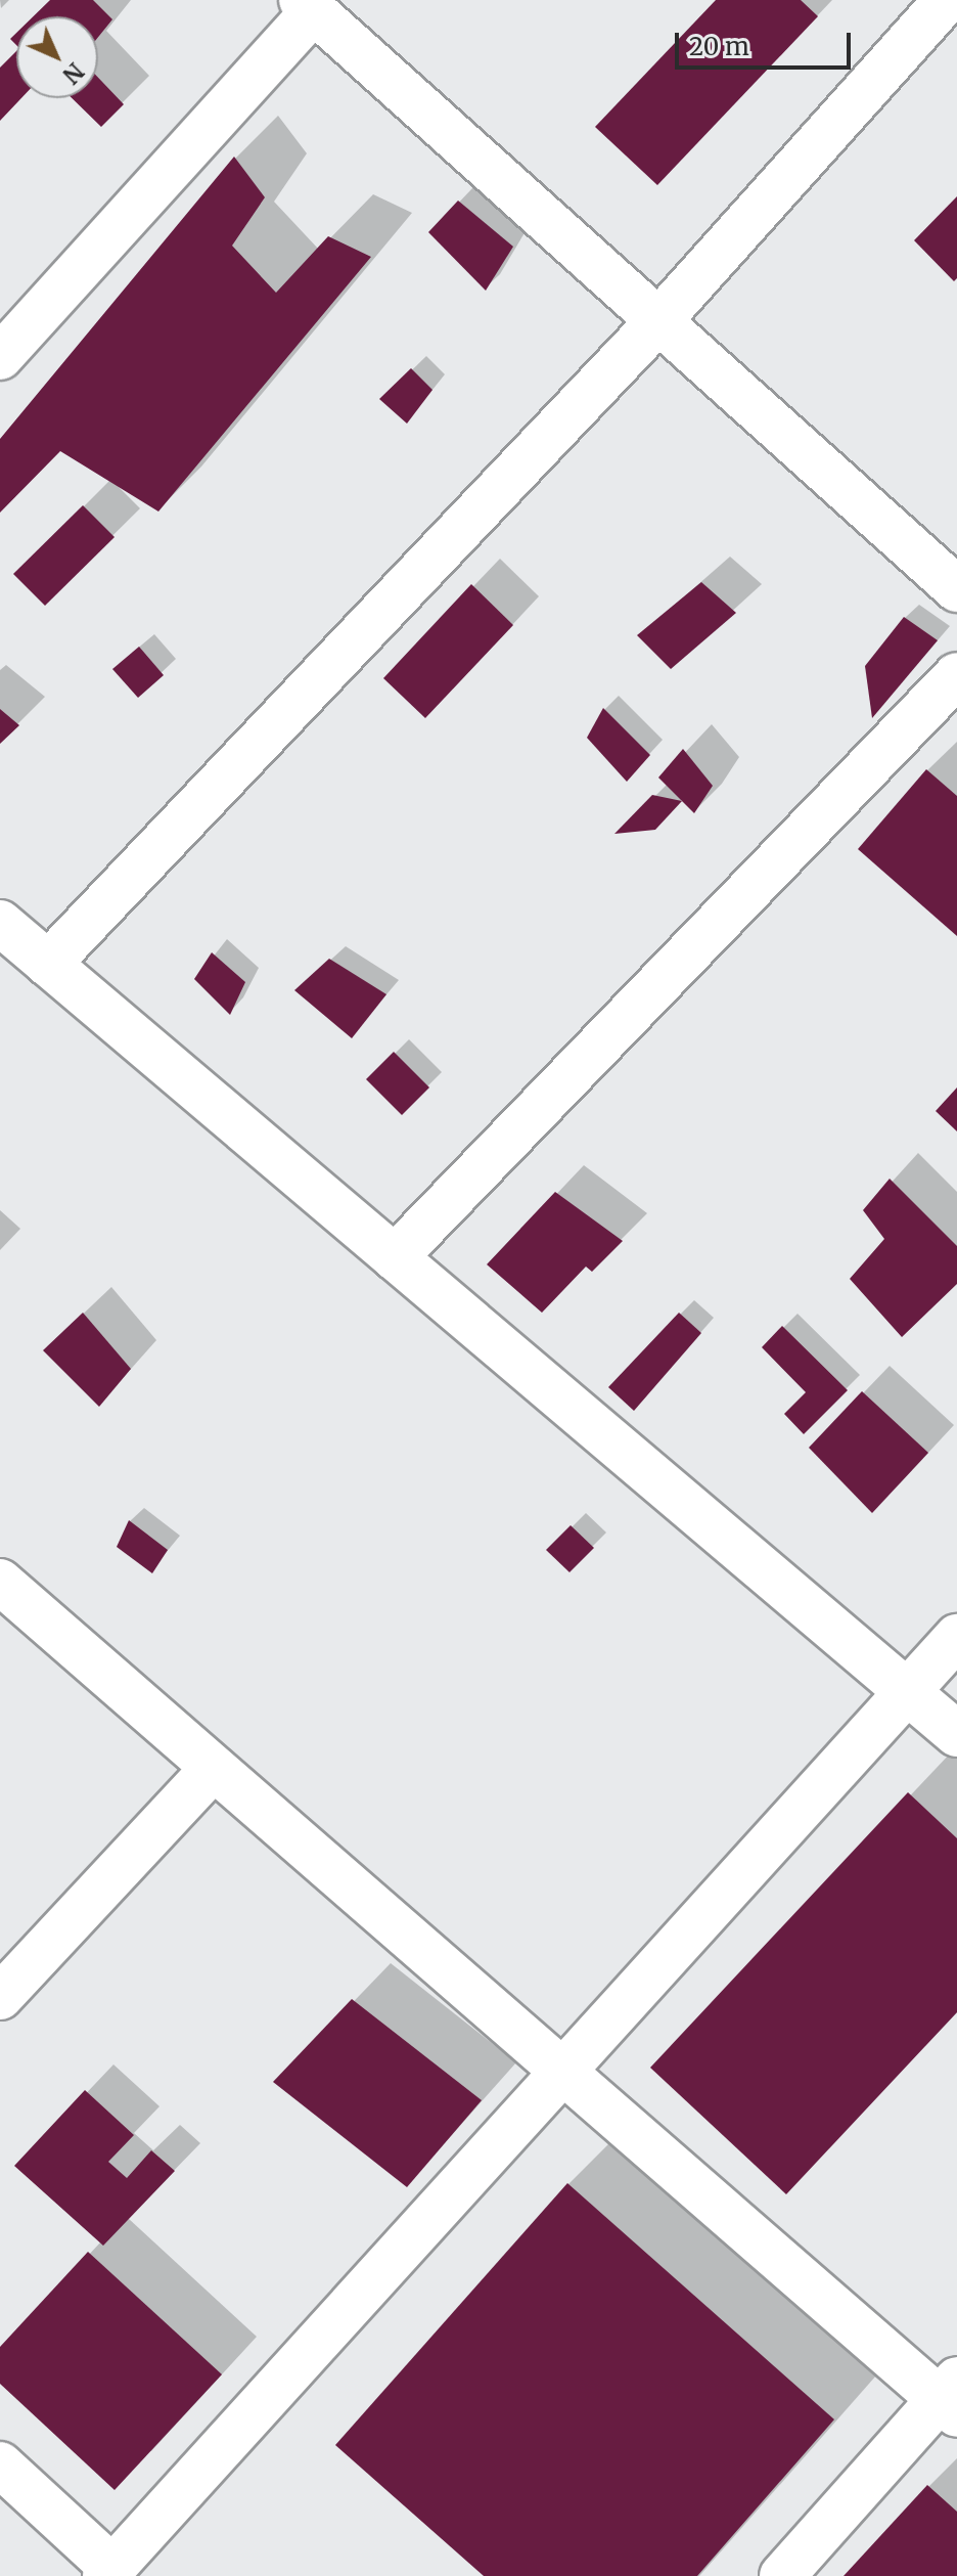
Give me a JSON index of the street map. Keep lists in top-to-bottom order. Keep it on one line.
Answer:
{"scale_bar":"20 m","north":"bottom right"}
